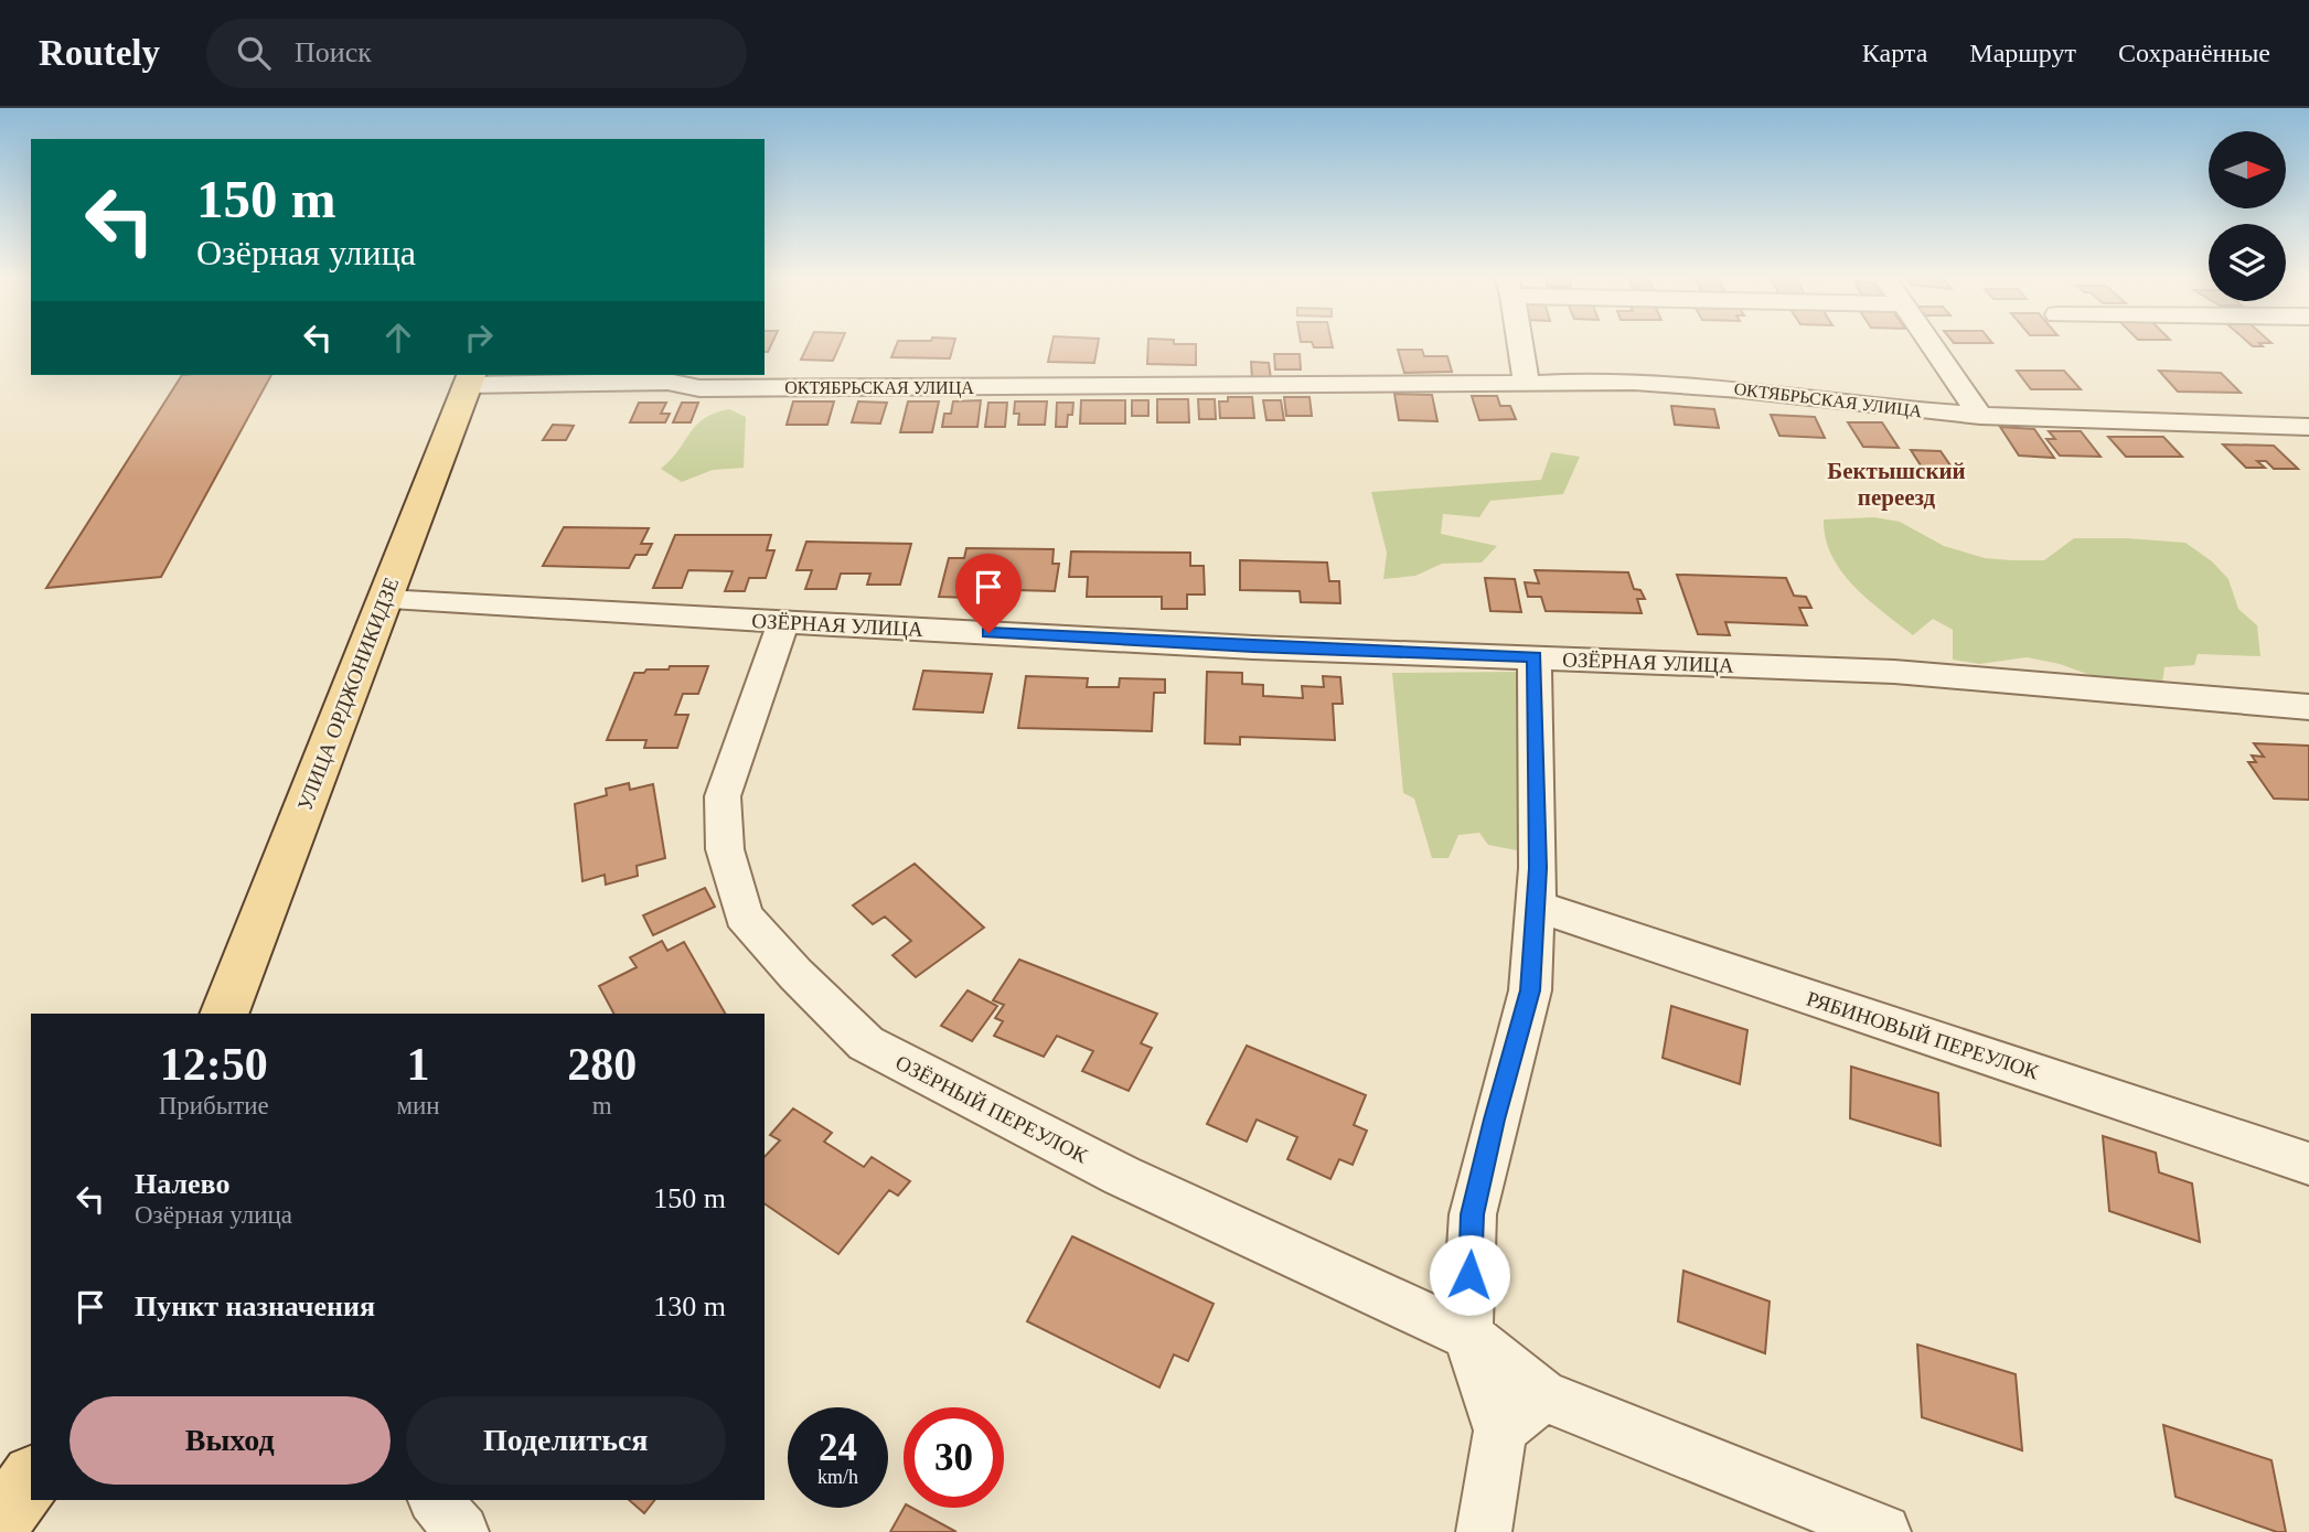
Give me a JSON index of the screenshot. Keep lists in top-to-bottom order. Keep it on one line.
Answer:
{"streets":{"main road":["УЛИЦА ОРДЖОНИКИДЗЕ"],"street":["ОКТЯБРЬСКАЯ УЛИЦА","ОЗЁРНАЯ УЛИЦА","РЯБИНОВЫЙ ПЕРЕУЛОК","ОЗЁРНЫЙ ПЕРЕУЛОК"]},"crossings":[["ОКТЯБРЬСКАЯ УЛИЦА","УЛИЦА ОРДЖОНИКИДЗЕ"],["ОЗЁРНАЯ УЛИЦА","УЛИЦА ОРДЖОНИКИДЗЕ"],["ОЗЁРНАЯ УЛИЦА","ОЗЁРНЫЙ ПЕРЕУЛОК"]],"districts":["Бектышский переезд"],"north":"right","page":{"header":"Routely","search":"Поиск","nav":["Карта","Маршрут","Сохранённые"],"turn":["150 m","Озёрная улица"],"eta":["12:50","Прибытие","1","мин","280","m"],"list":[{"name":"Налево","note":"Озёрная улица","value":"150 m"},{"name":"Пункт назначения","value":"130 m"}],"buttons":["Выход","Поделиться"],"speed":"24 km/h","limit":"30"}}
